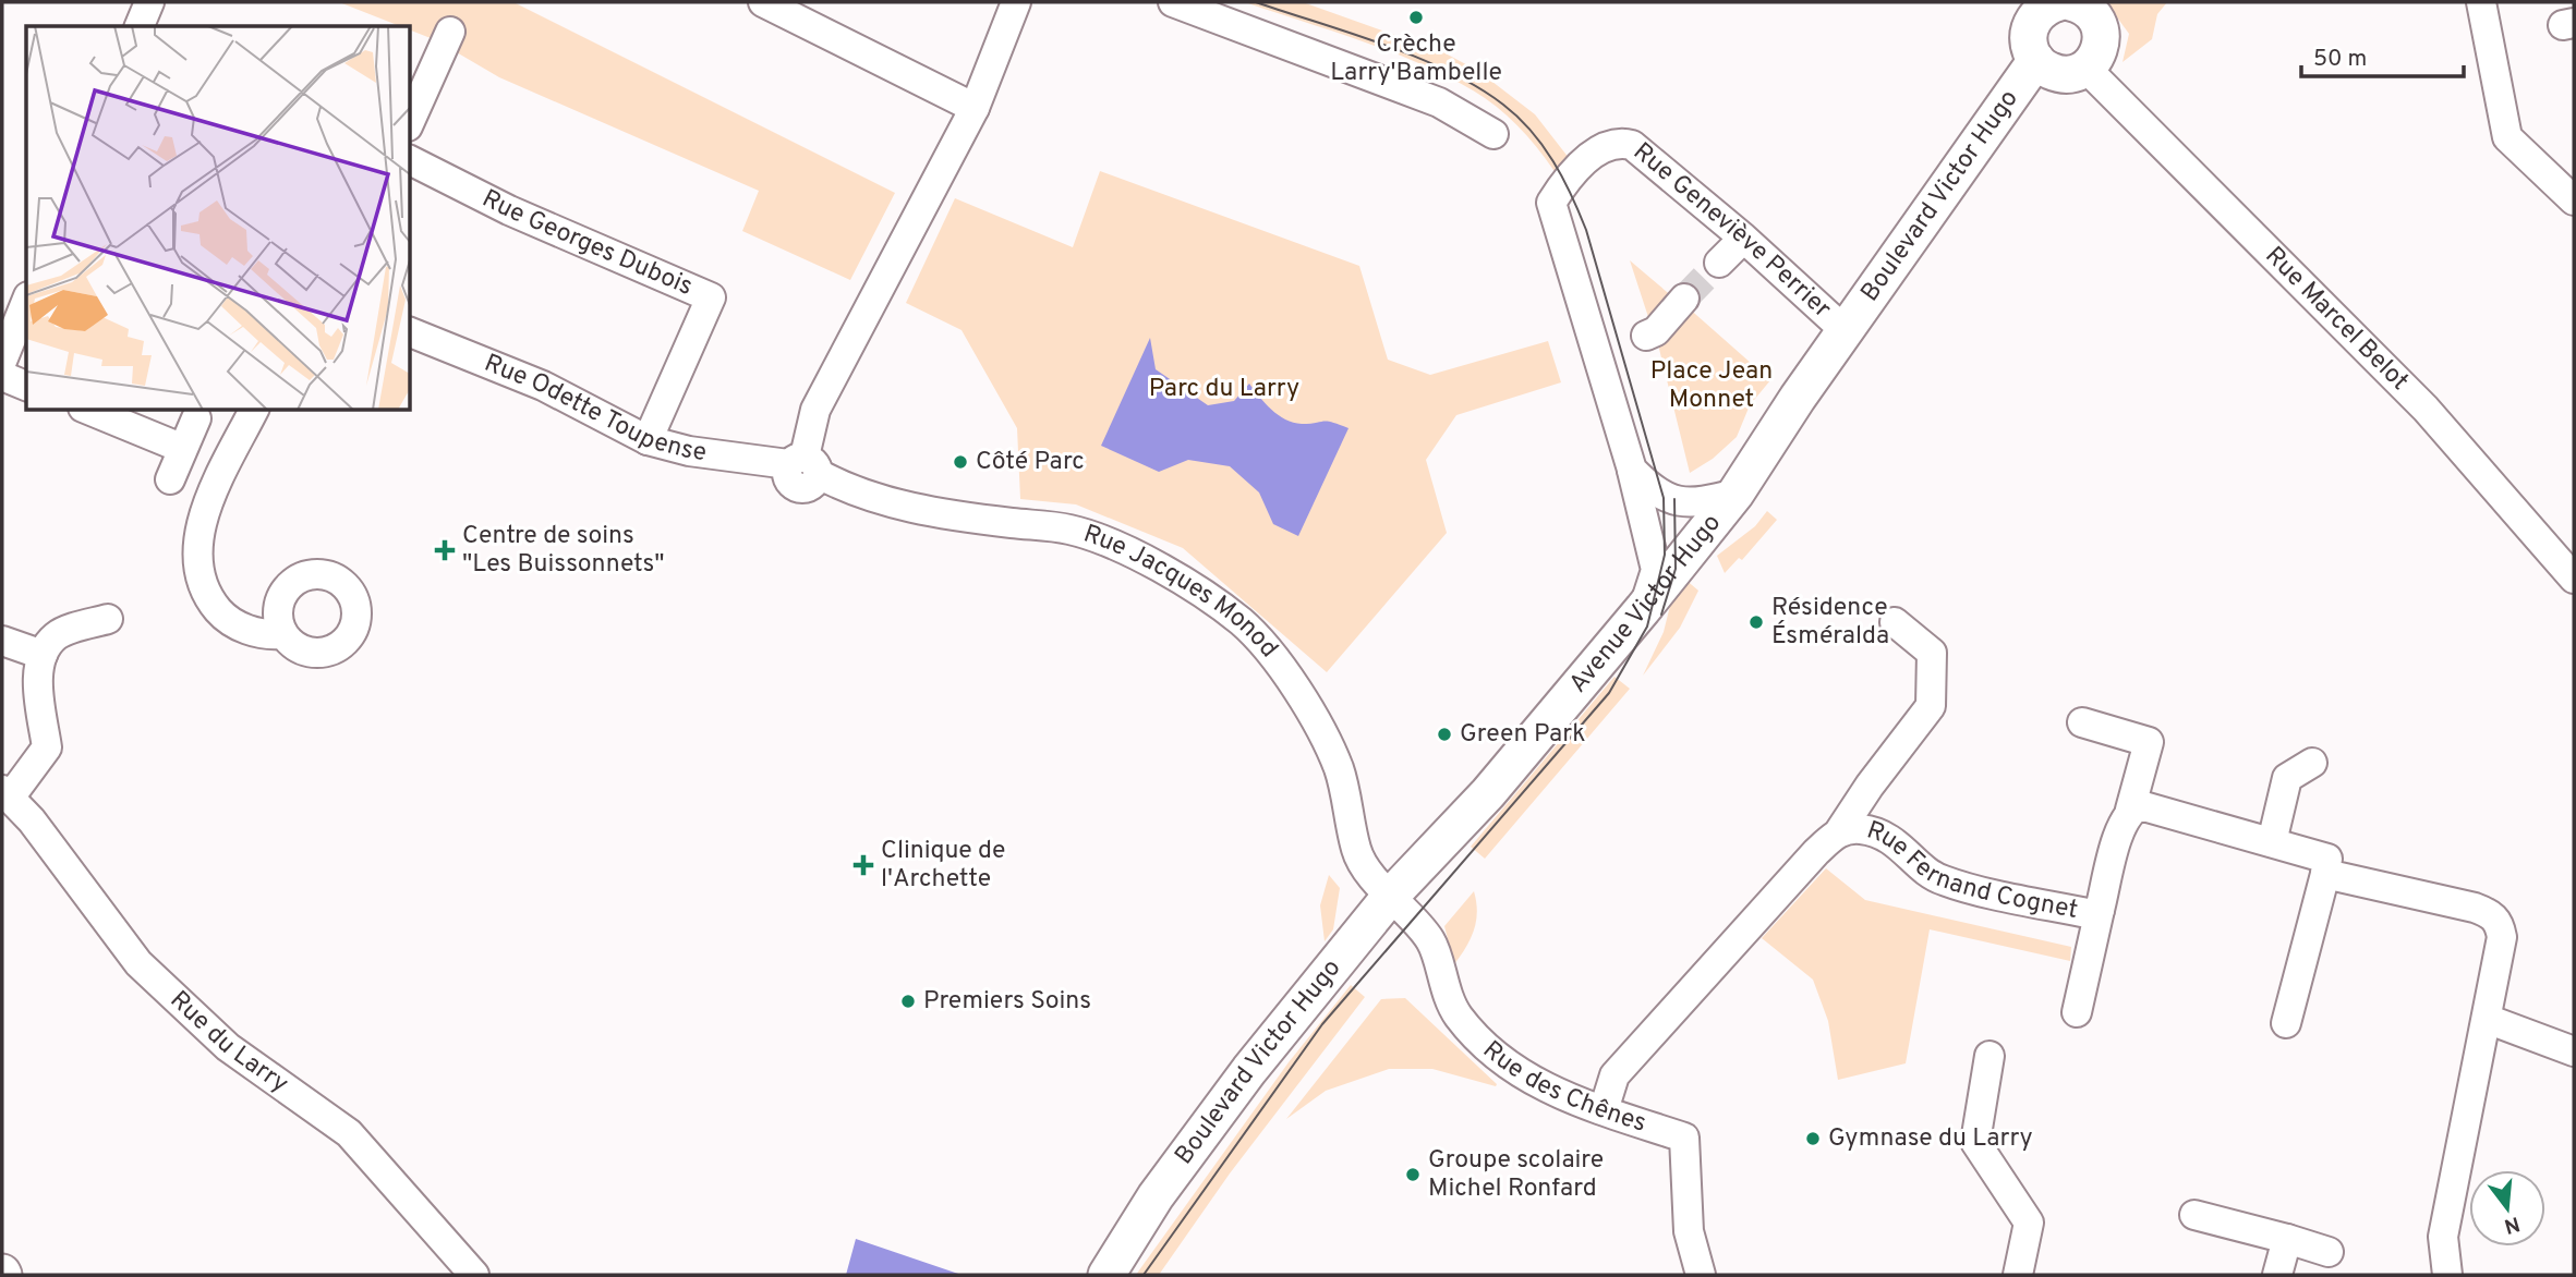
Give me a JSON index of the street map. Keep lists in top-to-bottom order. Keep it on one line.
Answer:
{"streets":{"main road":["Boulevard Victor Hugo","Avenue Victor Hugo"],"street":["Rue Geneviève Perrier","Rue Georges Dubois","Rue Marcel Belot","Rue Odette Toupense","Rue Jacques Monod","Rue Fernand Cognet","Rue du Larry","Rue des Chênes"]},"crossings":[["Boulevard Victor Hugo","Rue Geneviève Perrier"],["Boulevard Victor Hugo","Rue Marcel Belot"],["Boulevard Victor Hugo","Rue Jacques Monod"],["Boulevard Victor Hugo","Avenue Victor Hugo"],["Boulevard Victor Hugo","Rue des Chênes"],["Rue Geneviève Perrier","Avenue Victor Hugo"],["Rue Georges Dubois","Rue Odette Toupense"],["Rue Odette Toupense","Rue Jacques Monod"],["Rue Jacques Monod","Rue des Chênes"],["Rue Fernand Cognet","Rue des Chênes"]],"parks":["Place Jean Monnet","Parc du Larry"],"places":{"other":["Crèche Larry'Bambelle","Côté Parc","Résidence Ésméralda","Green Park","Premiers Soins","Gymnase du Larry","Groupe scolaire Michel Ronfard"],"health":["Centre de soins \"Les Buissonnets\"","Clinique de l'Archette"]},"scale_bar":"50 m","north":"bottom"}
